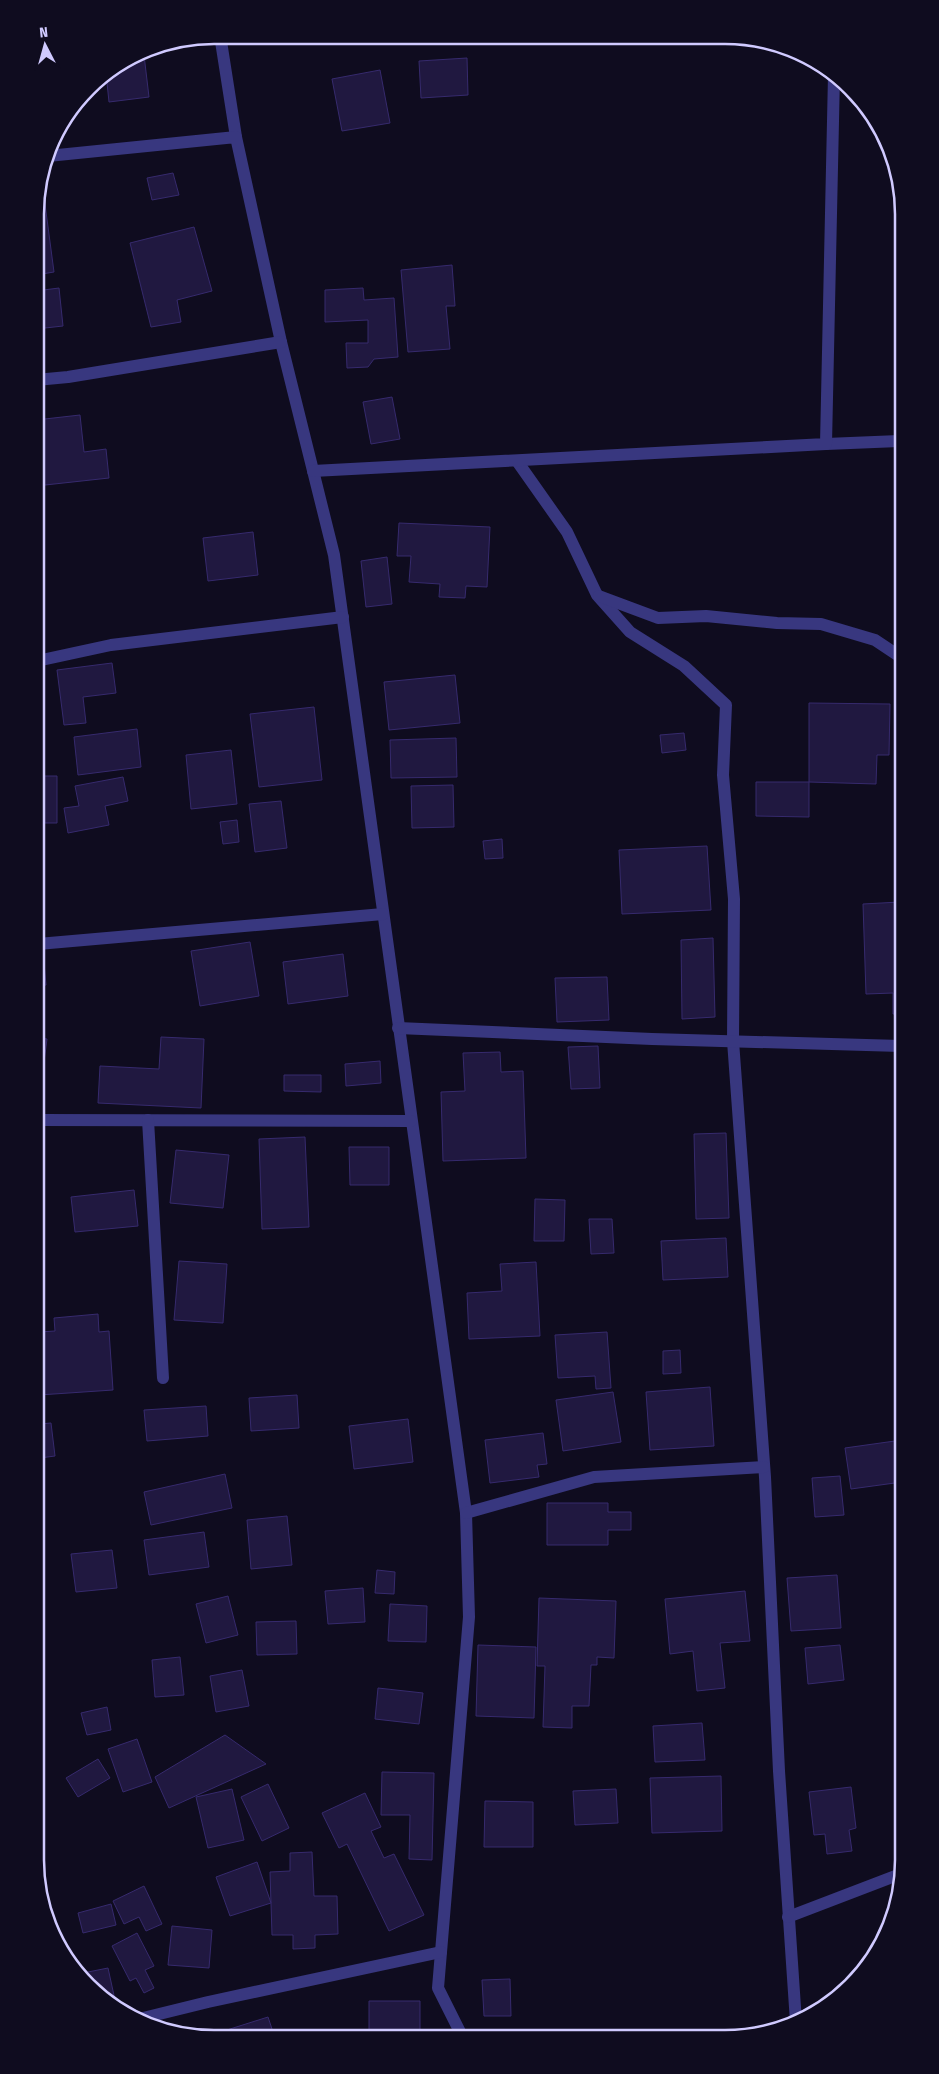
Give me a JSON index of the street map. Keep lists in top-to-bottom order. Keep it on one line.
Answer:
{"north":"top"}
